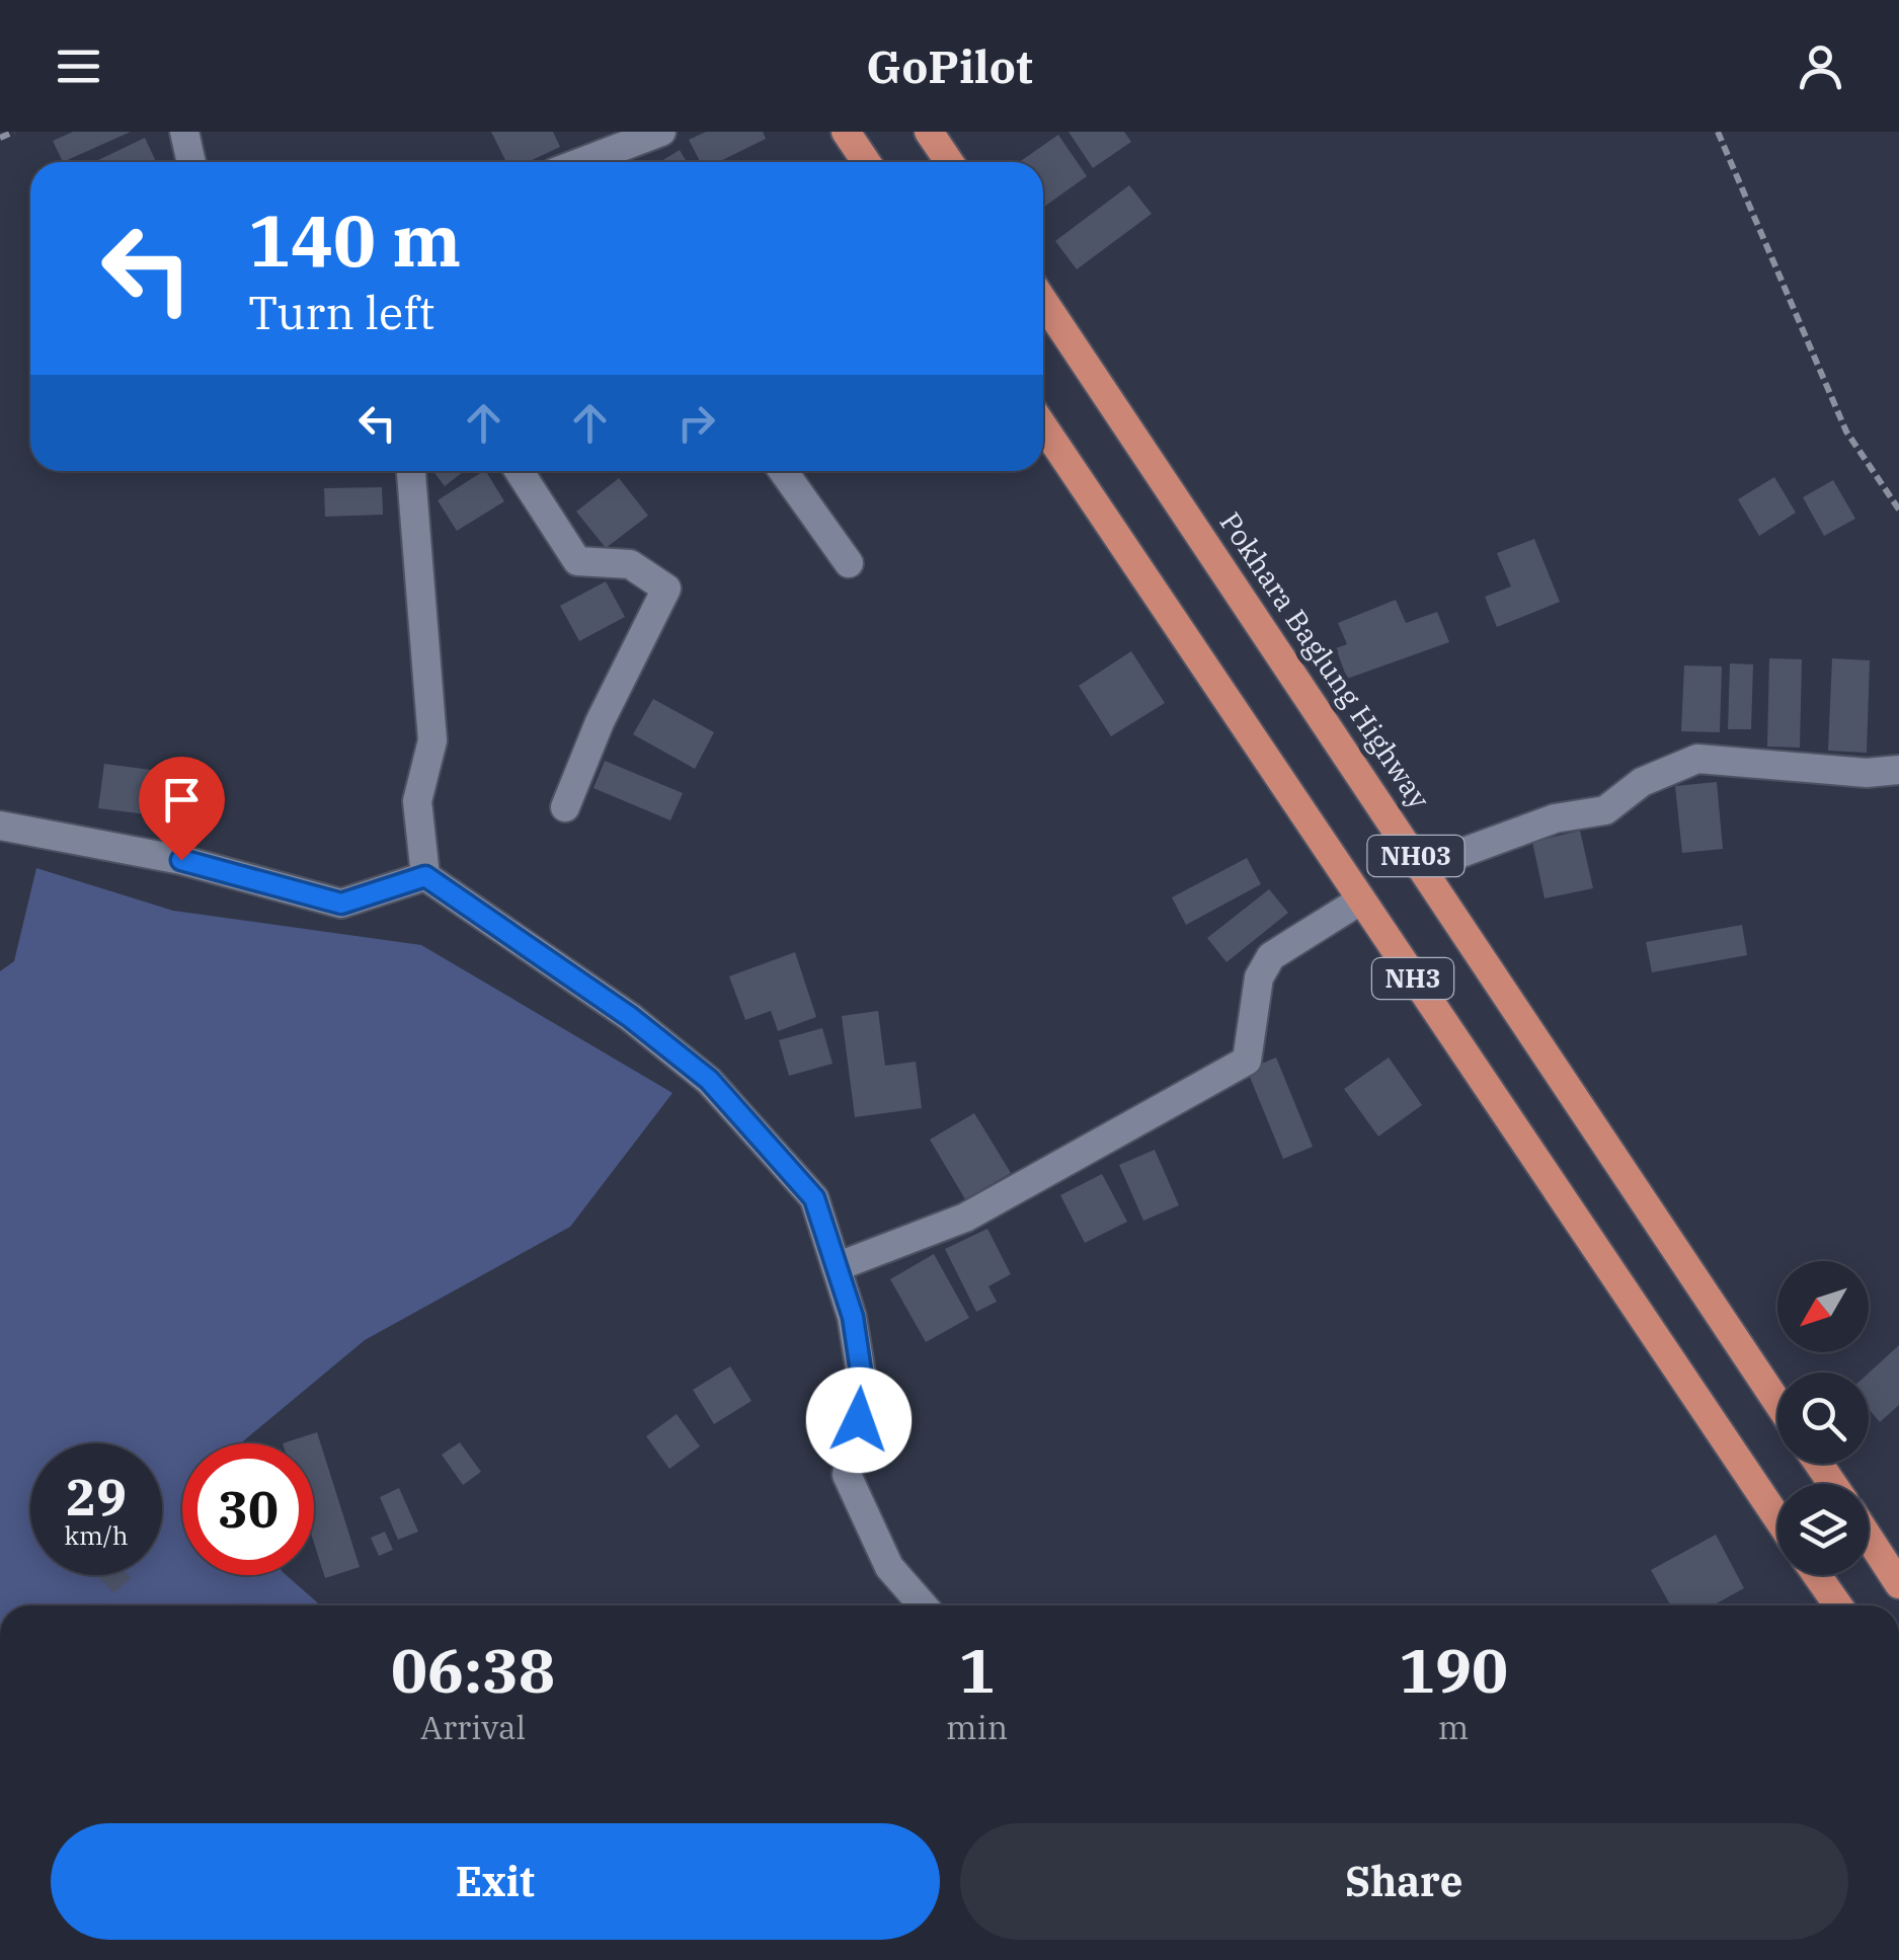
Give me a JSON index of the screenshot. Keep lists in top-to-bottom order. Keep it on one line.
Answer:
{"streets":{"highway":["Pokhara Baglung Highway","NH03","NH3"]},"north":"bottom left","page":{"header":"GoPilot","turn":["140 m","Turn left"],"speed":"29 km/h","limit":"30","eta":["06:38","Arrival","1","min","190","m"],"buttons":["Exit","Share"]}}
